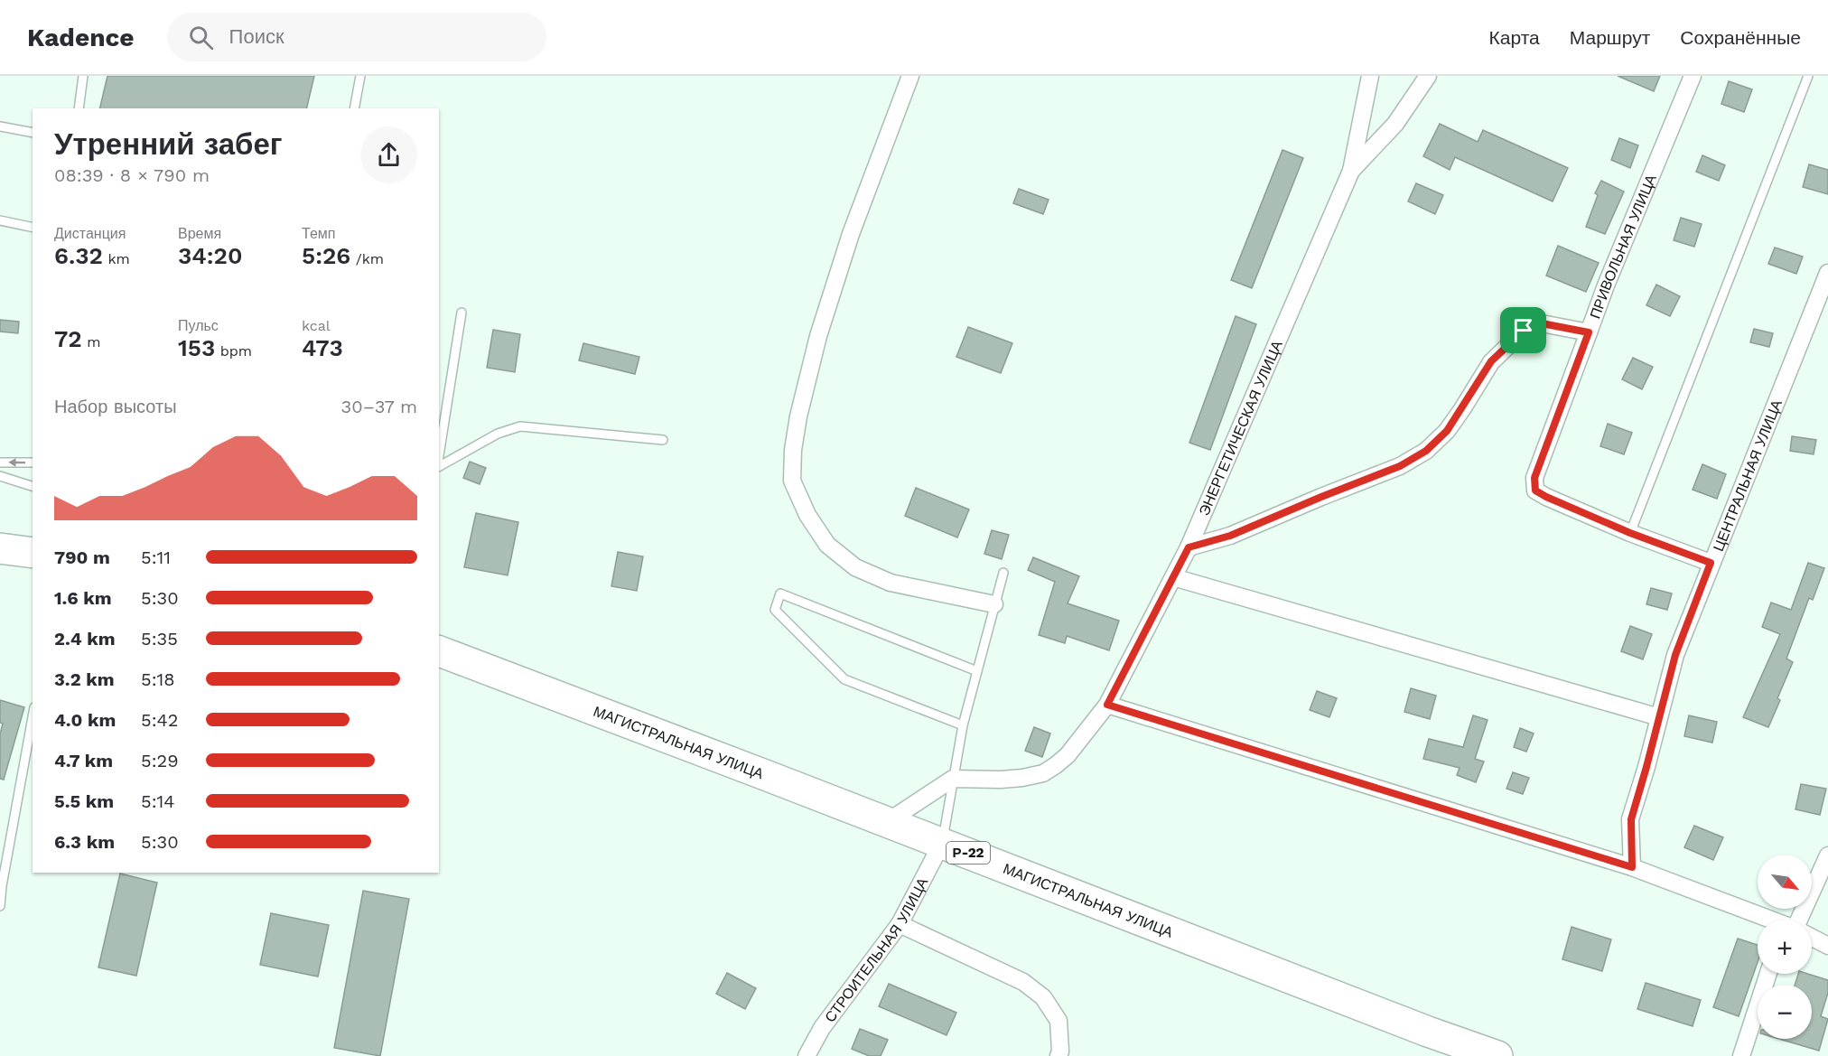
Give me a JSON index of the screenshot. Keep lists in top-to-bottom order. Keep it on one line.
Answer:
{"streets":{"highway":["МАГИСТРАЛЬНАЯ УЛИЦА","Р-22"],"street":["ПРИВОЛЬНАЯ УЛИЦА","ЭНЕРГЕТИЧЕСКАЯ УЛИЦА","ЦЕНТРАЛЬНАЯ УЛИЦА","СТРОИТЕЛЬНАЯ УЛИЦА"]},"crossings":[["ПРИВОЛЬНАЯ УЛИЦА","ЭНЕРГЕТИЧЕСКАЯ УЛИЦА"],["МАГИСТРАЛЬНАЯ УЛИЦА","СТРОИТЕЛЬНАЯ УЛИЦА"]],"north":"bottom right","page":{"header":"Kadence","search":"Поиск","nav":["Карта","Маршрут","Сохранённые"],"heading":["Утренний забег","08:39 · 8 × 790 m"],"stats":[["Дистанция","6.32 km"],["Время","34:20"],["Темп","5:26 /km"],["72 m"],["Пульс","153 bpm"],["kcal","473"]],"chart":["Набор высоты","30–37 m"],"list":[{"name":"790 m","note":"5:11"},{"name":"1.6 km","note":"5:30"},{"name":"2.4 km","note":"5:35"},{"name":"3.2 km","note":"5:18"},{"name":"4.0 km","note":"5:42"},{"name":"4.7 km","note":"5:29"},{"name":"5.5 km","note":"5:14"},{"name":"6.3 km","note":"5:30"}],"map_buttons":["+","−"]}}
